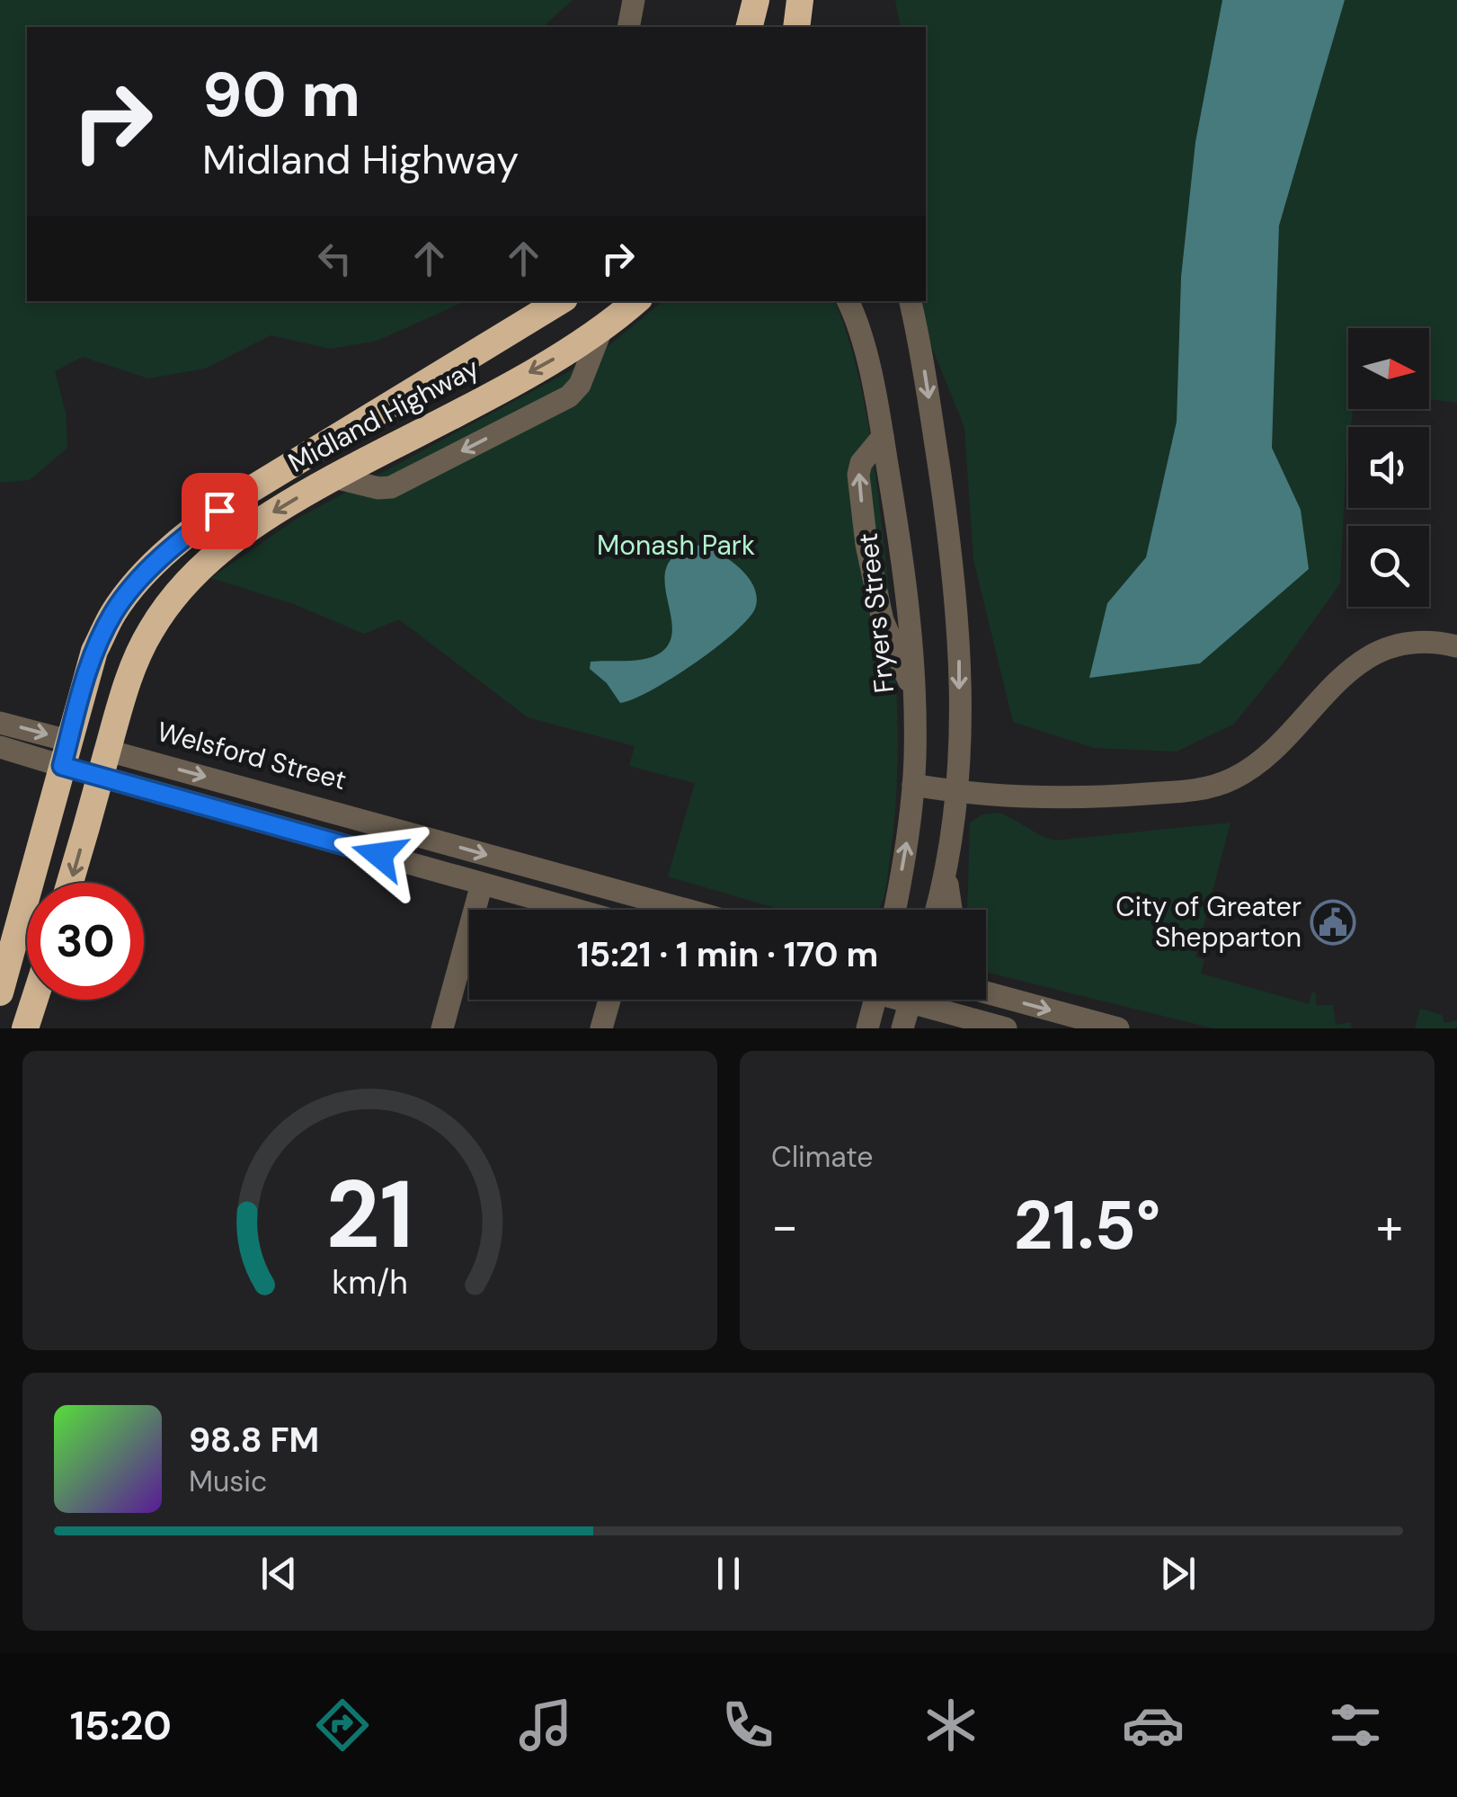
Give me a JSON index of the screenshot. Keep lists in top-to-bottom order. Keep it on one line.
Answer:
{"streets":{"highway":["Midland Highway","Welsford Street"],"street":["Fryers Street"]},"crossings":[["Midland Highway","Welsford Street"]],"parks":["Monash Park"],"places":{"public building":["City of Greater Shepparton"]},"north":"right","page":{"turn":["90 m","Midland Highway"],"limit":"30","trip":"15:21 · 1 min · 170 m","tile":"Climate","heat":["−","21.5°","+"],"song":["98.8 FM","Music"],"tabs":"15:20","gauge":["21","km/h"]}}
